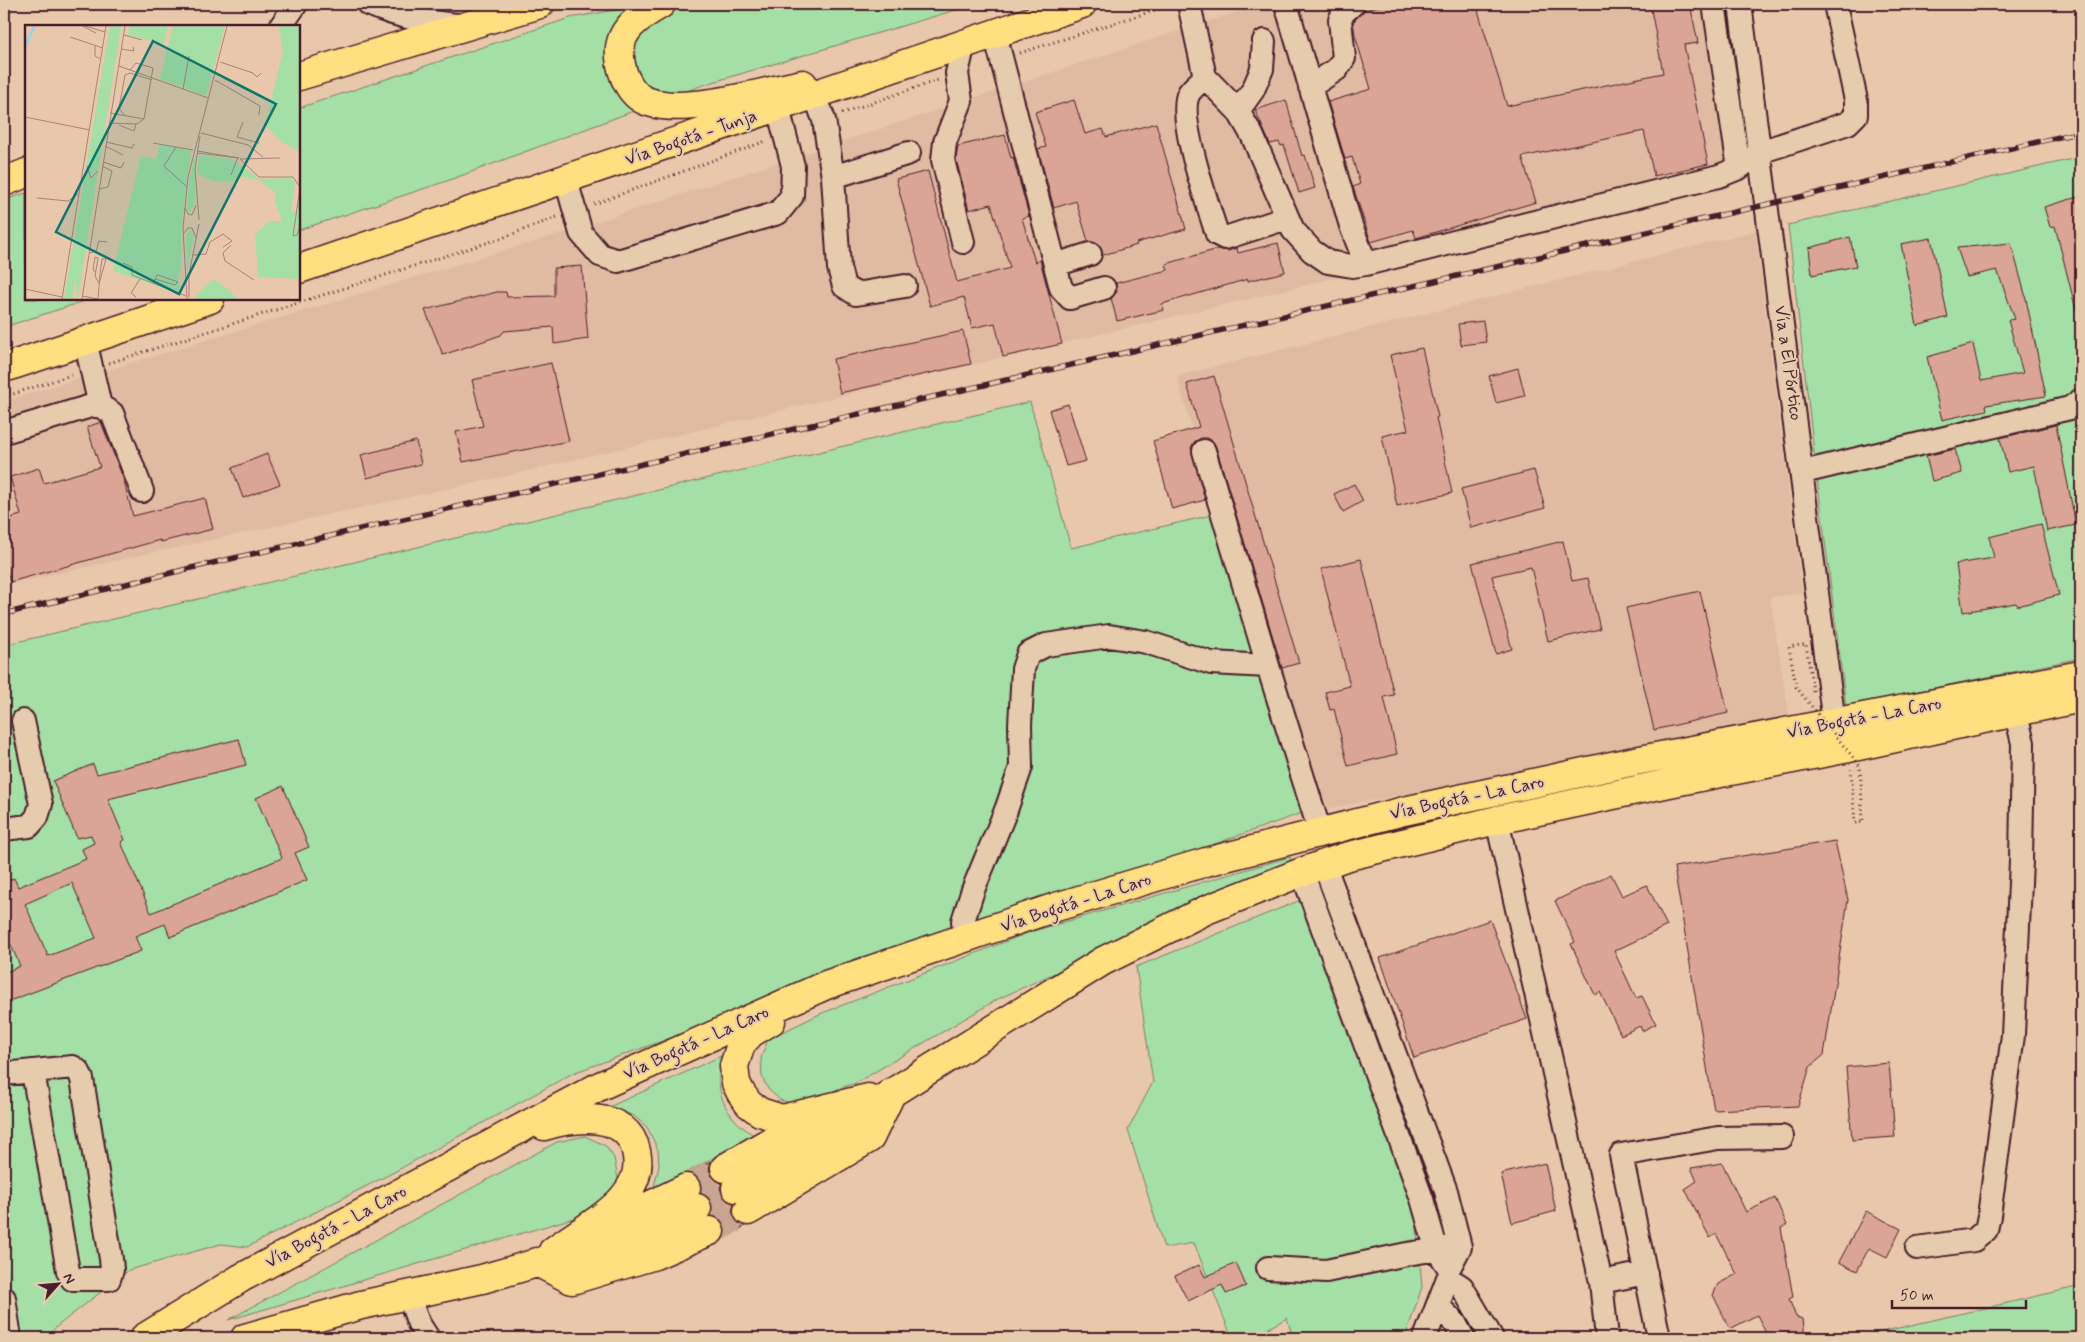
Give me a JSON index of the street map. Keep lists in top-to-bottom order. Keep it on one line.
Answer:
{"streets":{"main road":["Vía Bogotá - Tunja","Vía Bogotá - La Caro"],"street":["Vía a El Pórtico"]},"crossings":[["Vía a El Pórtico","Vía Bogotá - La Caro"]],"scale_bar":"50 m","north":"top right"}
